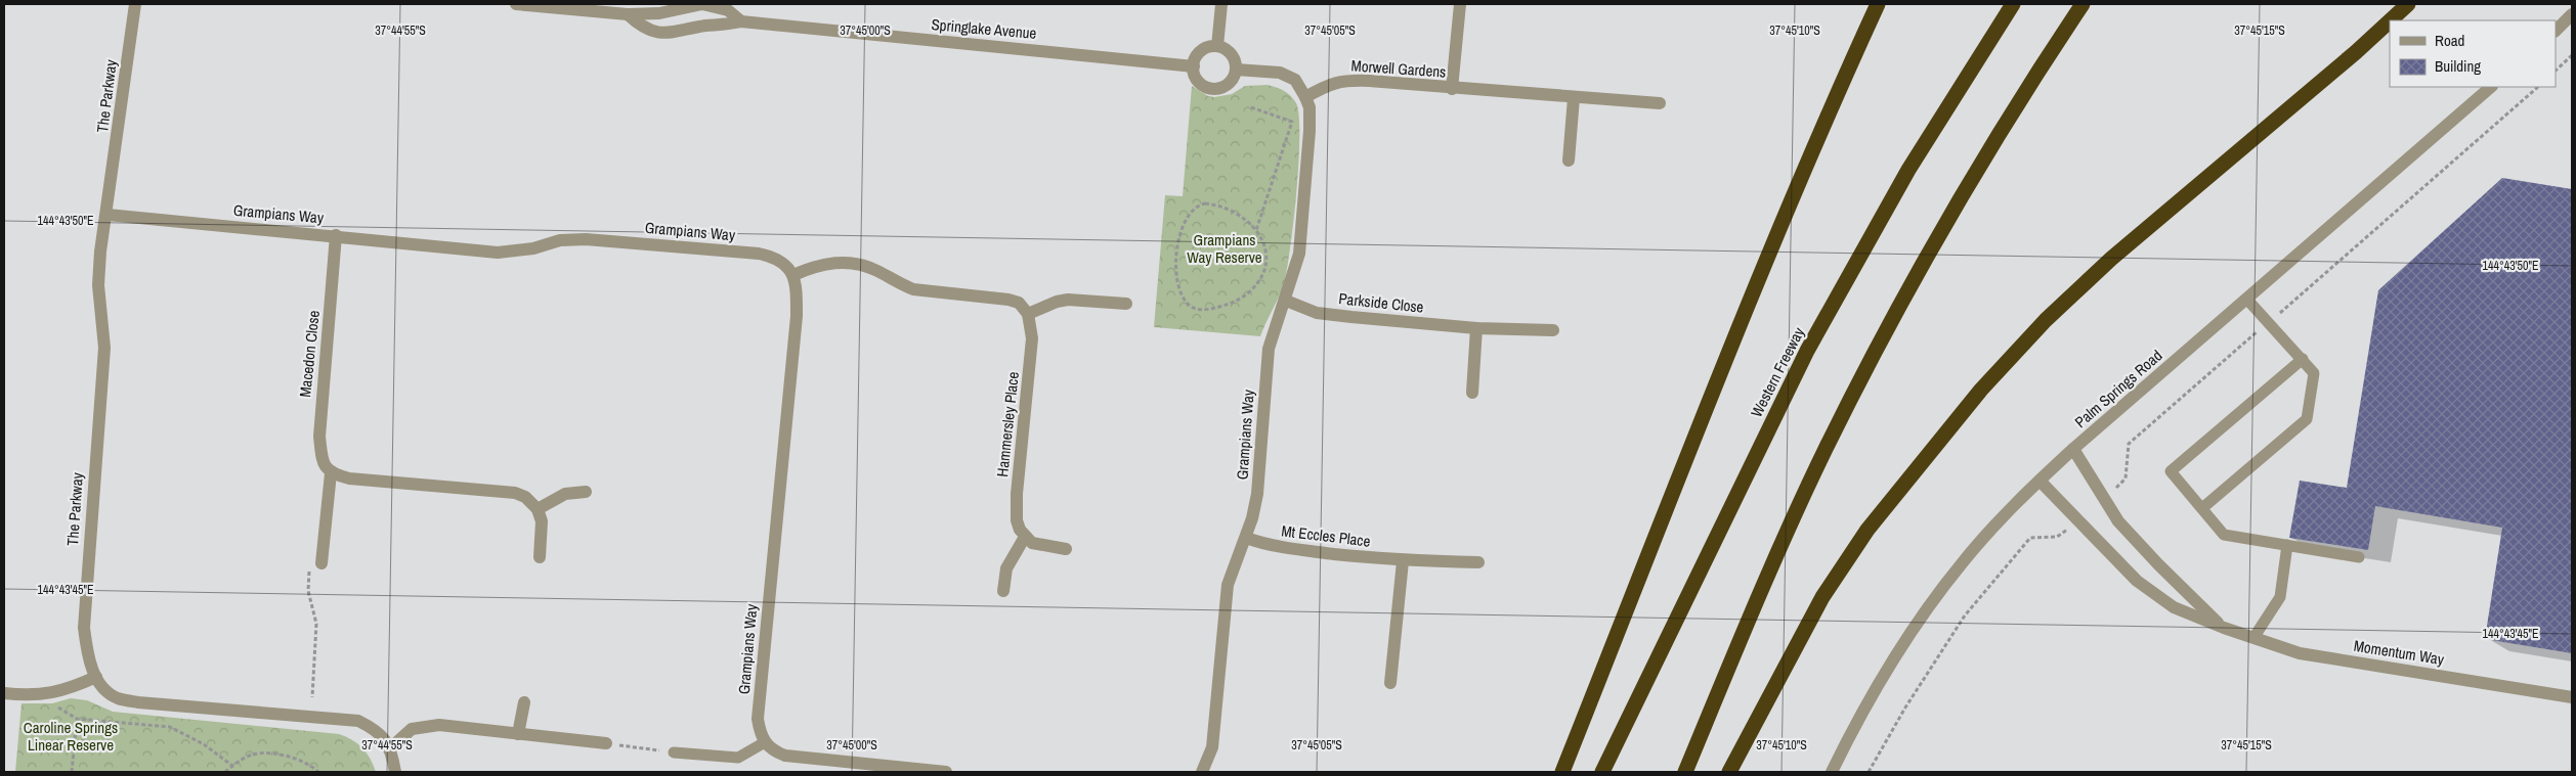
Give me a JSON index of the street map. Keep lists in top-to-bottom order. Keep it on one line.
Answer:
{"streets":{"highway":["Western Freeway"],"street":["Springlake Avenue","Morwell Gardens","The Parkway","Grampians Way","Parkside Close","Macedon Close","Palm Springs Road","Hammersley Place","Mt Eccles Place","Momentum Way"]},"crossings":[["Morwell Gardens","Grampians Way"],["The Parkway","Grampians Way"],["Grampians Way","Parkside Close"],["Grampians Way","Macedon Close"],["Grampians Way","Mt Eccles Place"],["Palm Springs Road","Momentum Way"]],"parks":["Grampians Way Reserve","Caroline Springs Linear Reserve"],"legend":["Road","Building"],"coordinates":["37°44'55\"S","37°45'00\"S","37°45'05\"S","37°45'10\"S","37°45'15\"S","144°43'50\"E","144°43'45\"E"]}
